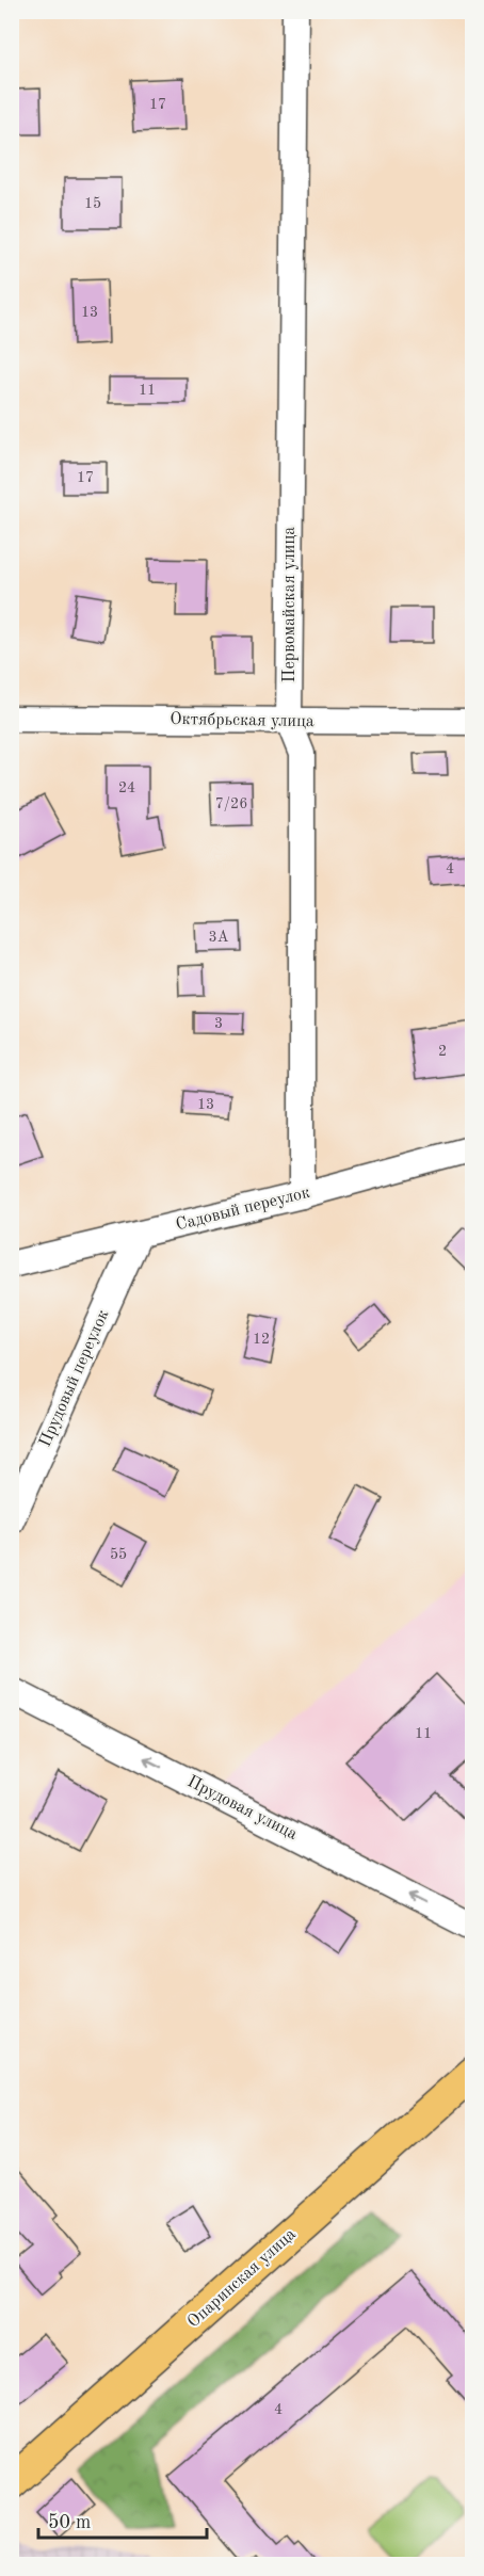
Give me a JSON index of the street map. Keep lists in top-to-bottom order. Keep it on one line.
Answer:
{"streets":{"main road":["Опаринская улица"],"street":["Первомайская улица","Октябрьская улица","Садовый переулок","Прудовый переулок","Прудовая улица"]},"crossings":[["Первомайская улица","Октябрьская улица"],["Первомайская улица","Садовый переулок"],["Садовый переулок","Прудовый переулок"]],"one_way":["Прудовая улица"],"house_numbers":["17","15","13","11","17","24","7/26","4","3А","3","2","13","12","55","11","4"],"scale_bar":"50 m"}
